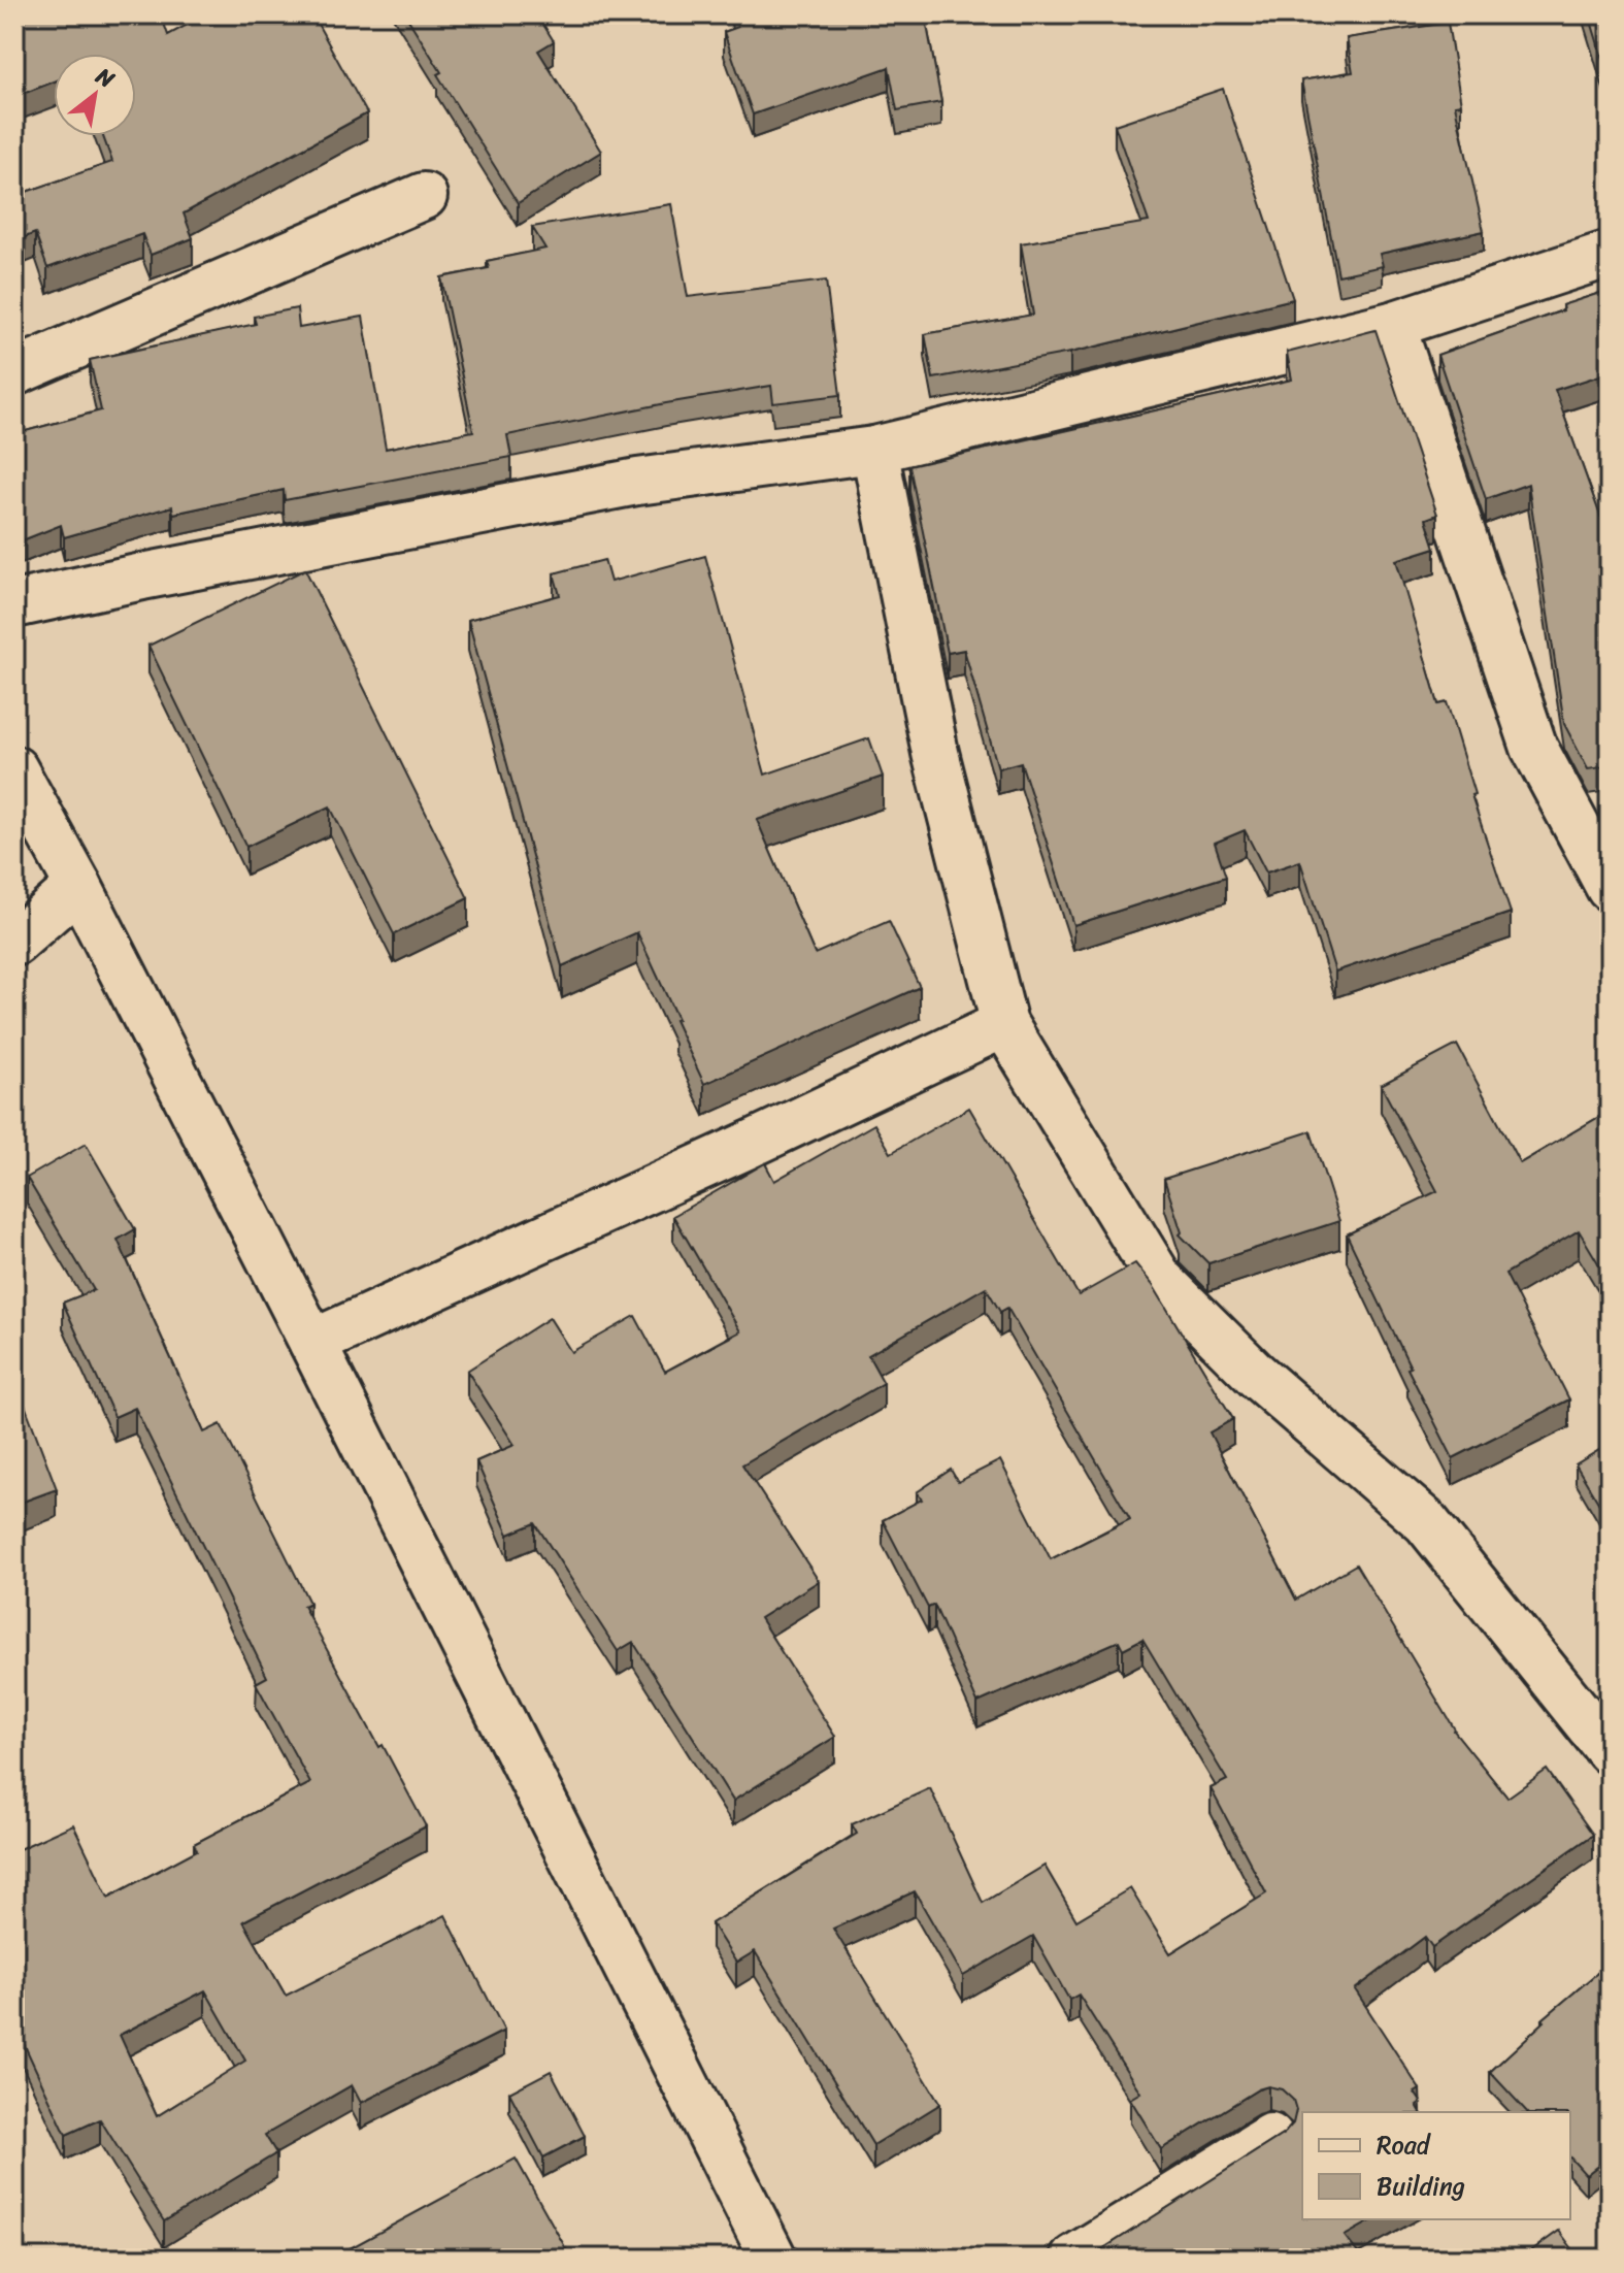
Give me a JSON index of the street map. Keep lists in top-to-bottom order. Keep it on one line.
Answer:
{"legend":["Road","Building"],"north":"top right"}
